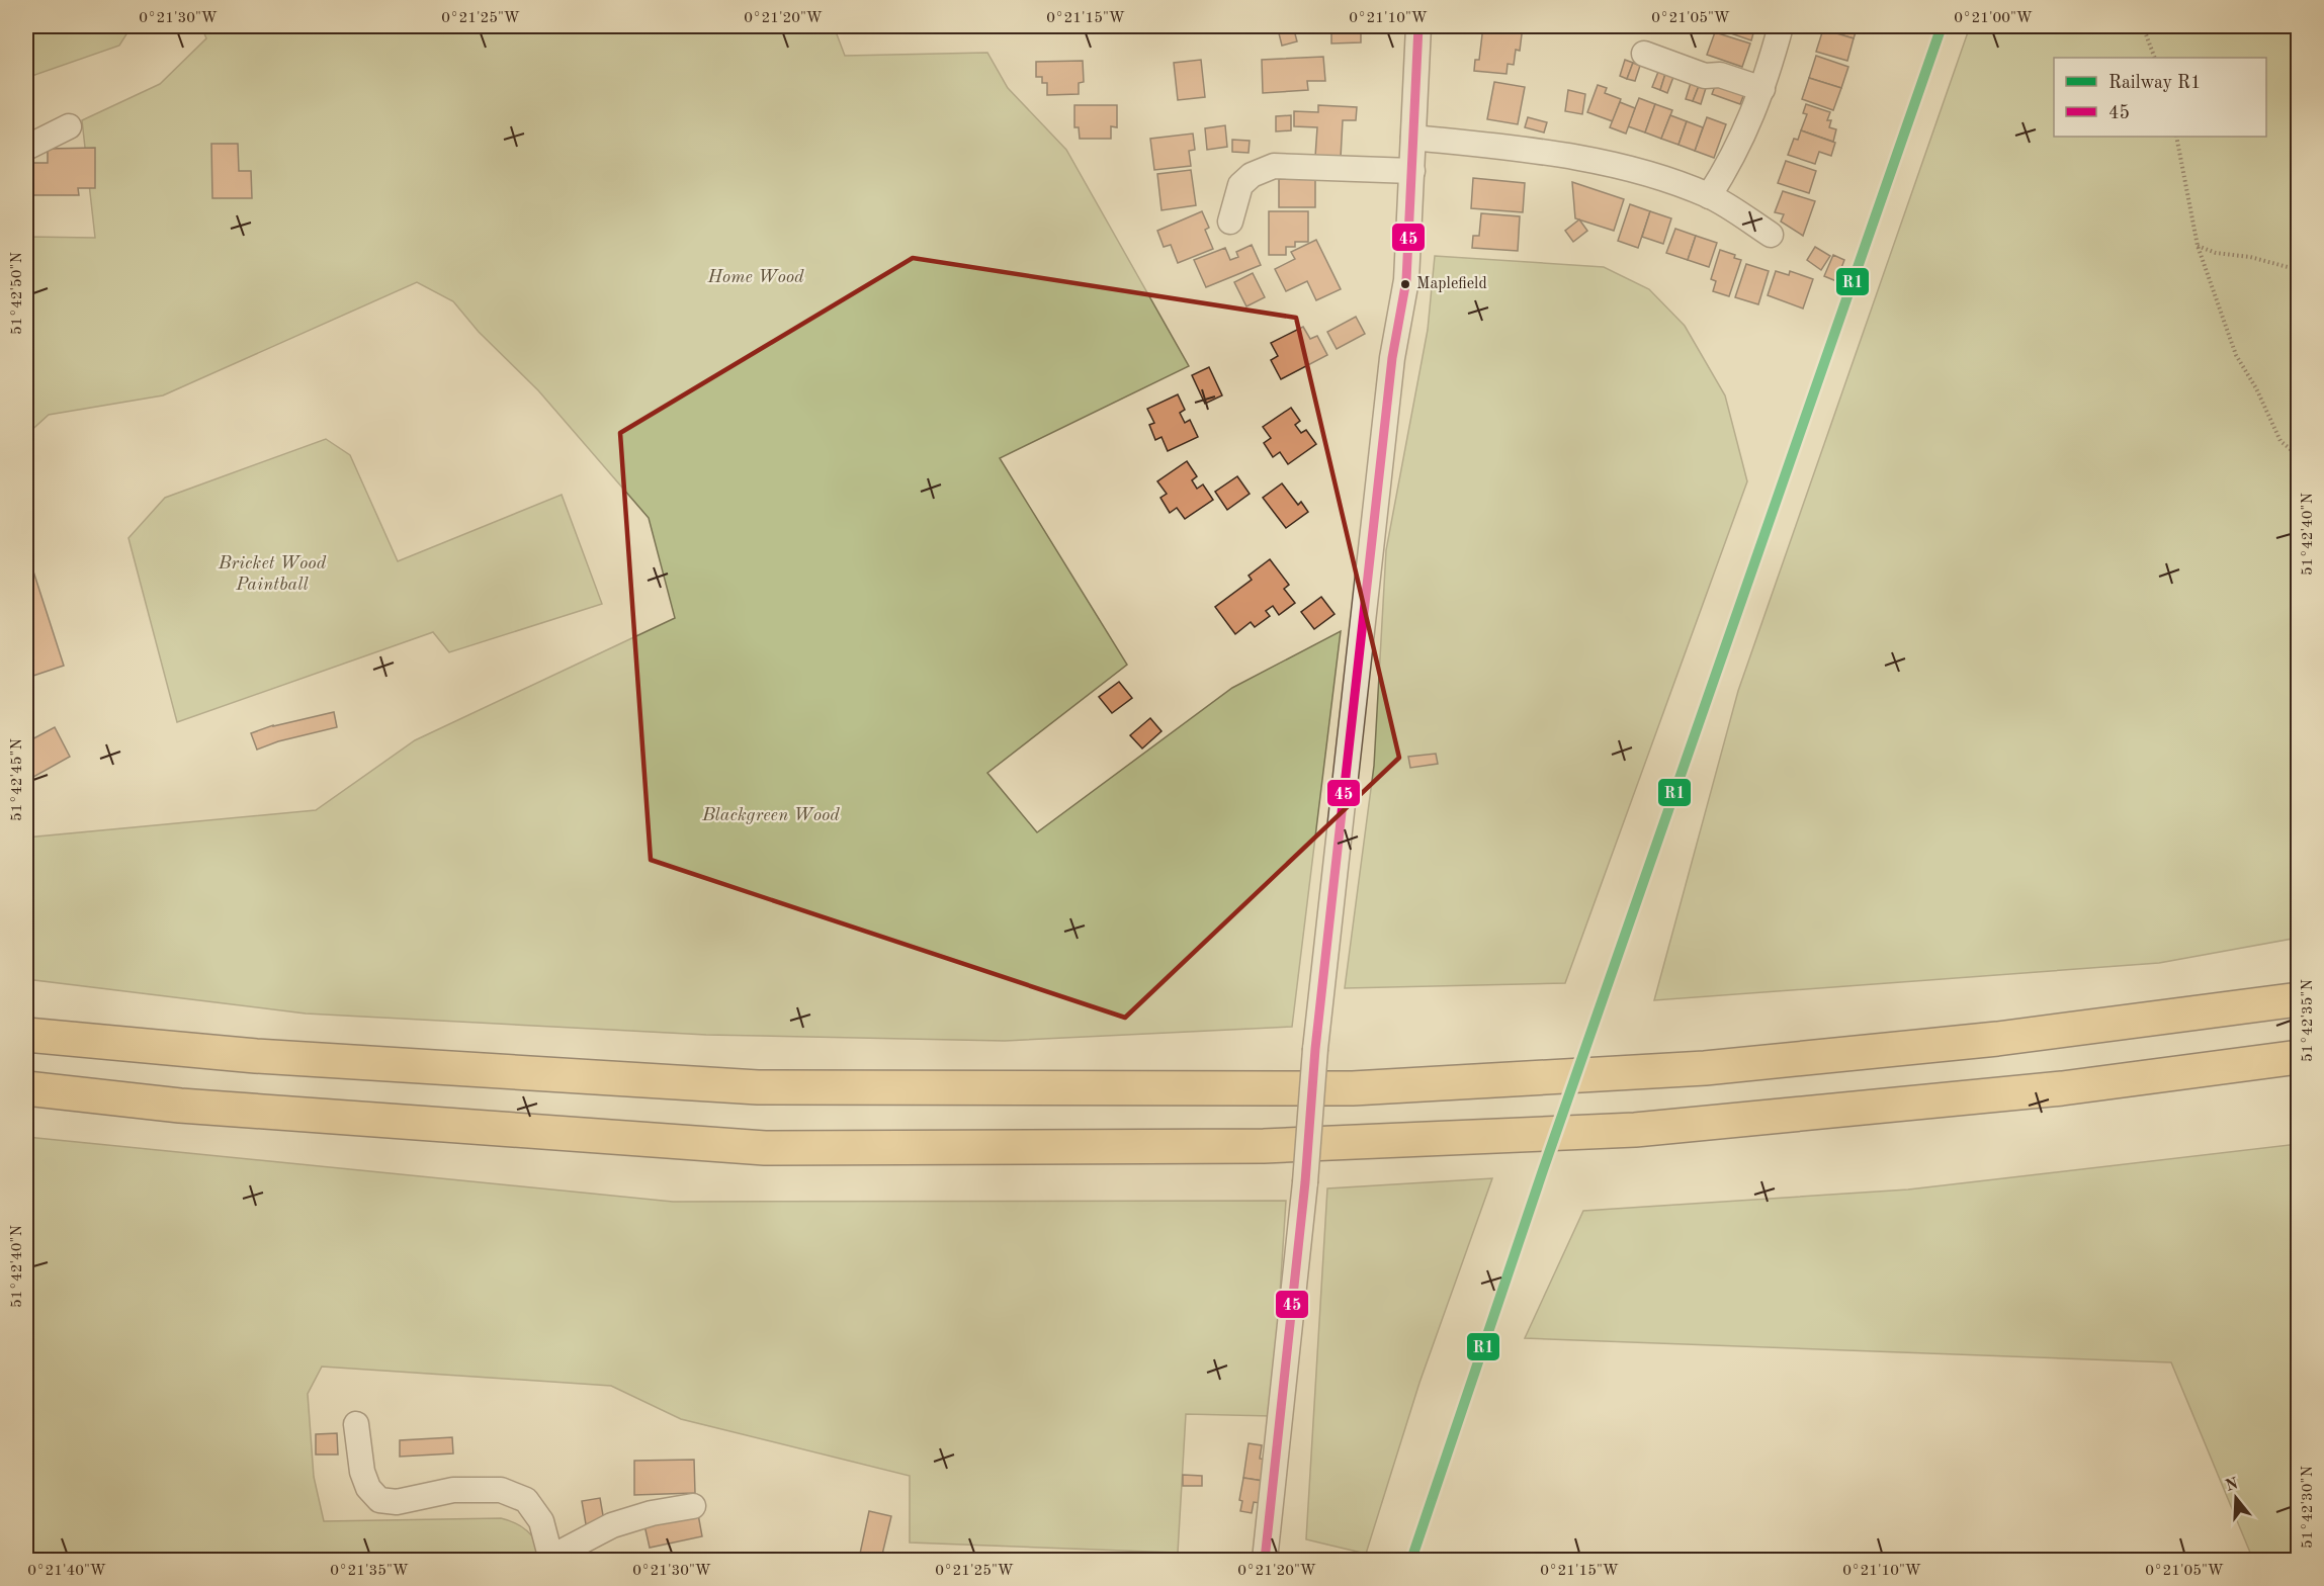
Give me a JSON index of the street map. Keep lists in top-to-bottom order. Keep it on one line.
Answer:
{"parks":["Home Wood","Bricket Wood Paintball","Blackgreen Wood"],"places":["Maplefield"],"lines":["rail line R1","transit line 45"],"legend":["Railway R1","45"],"north":"top","coordinates":["0°21'30\"W","0°21'25\"W","0°21'20\"W","0°21'15\"W","0°21'10\"W","0°21'05\"W","0°21'00\"W","51°42'50\"N","51°42'40\"N","51°42'45\"N","51°42'35\"N","51°42'30\"N","0°21'40\"W","0°21'35\"W"]}
